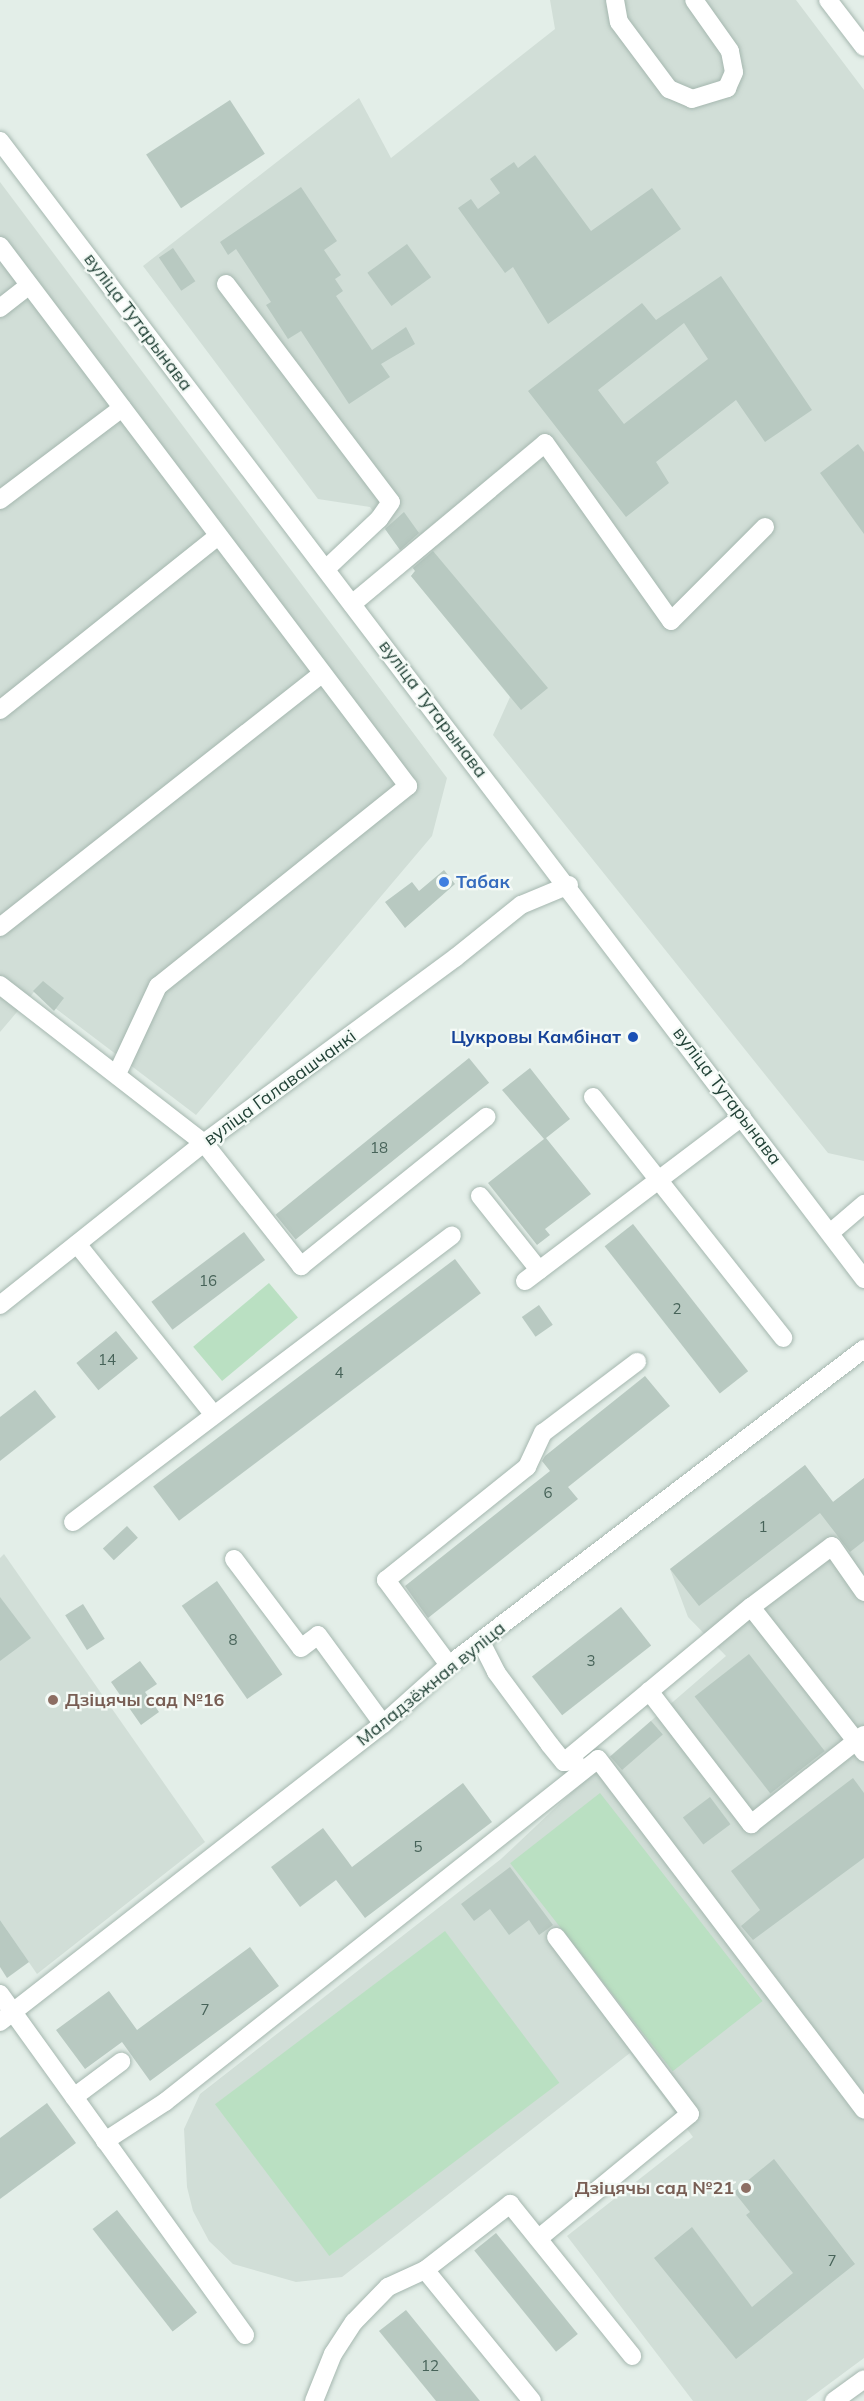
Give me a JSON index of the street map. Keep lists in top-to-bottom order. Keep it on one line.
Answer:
{"streets":{"street":["вуліца Тутарынава","вуліца Галавашчанкі","Маладзёжная вуліца"]},"crossings":[["вуліца Тутарынава","вуліца Галавашчанкі"]],"places":["Табак","Цукровы Камбінат","Дзіцячы сад №16","Дзіцячы сад №21"],"house_numbers":["18","16","2","14","4","6","1","8","3","5","7","7","12"]}
